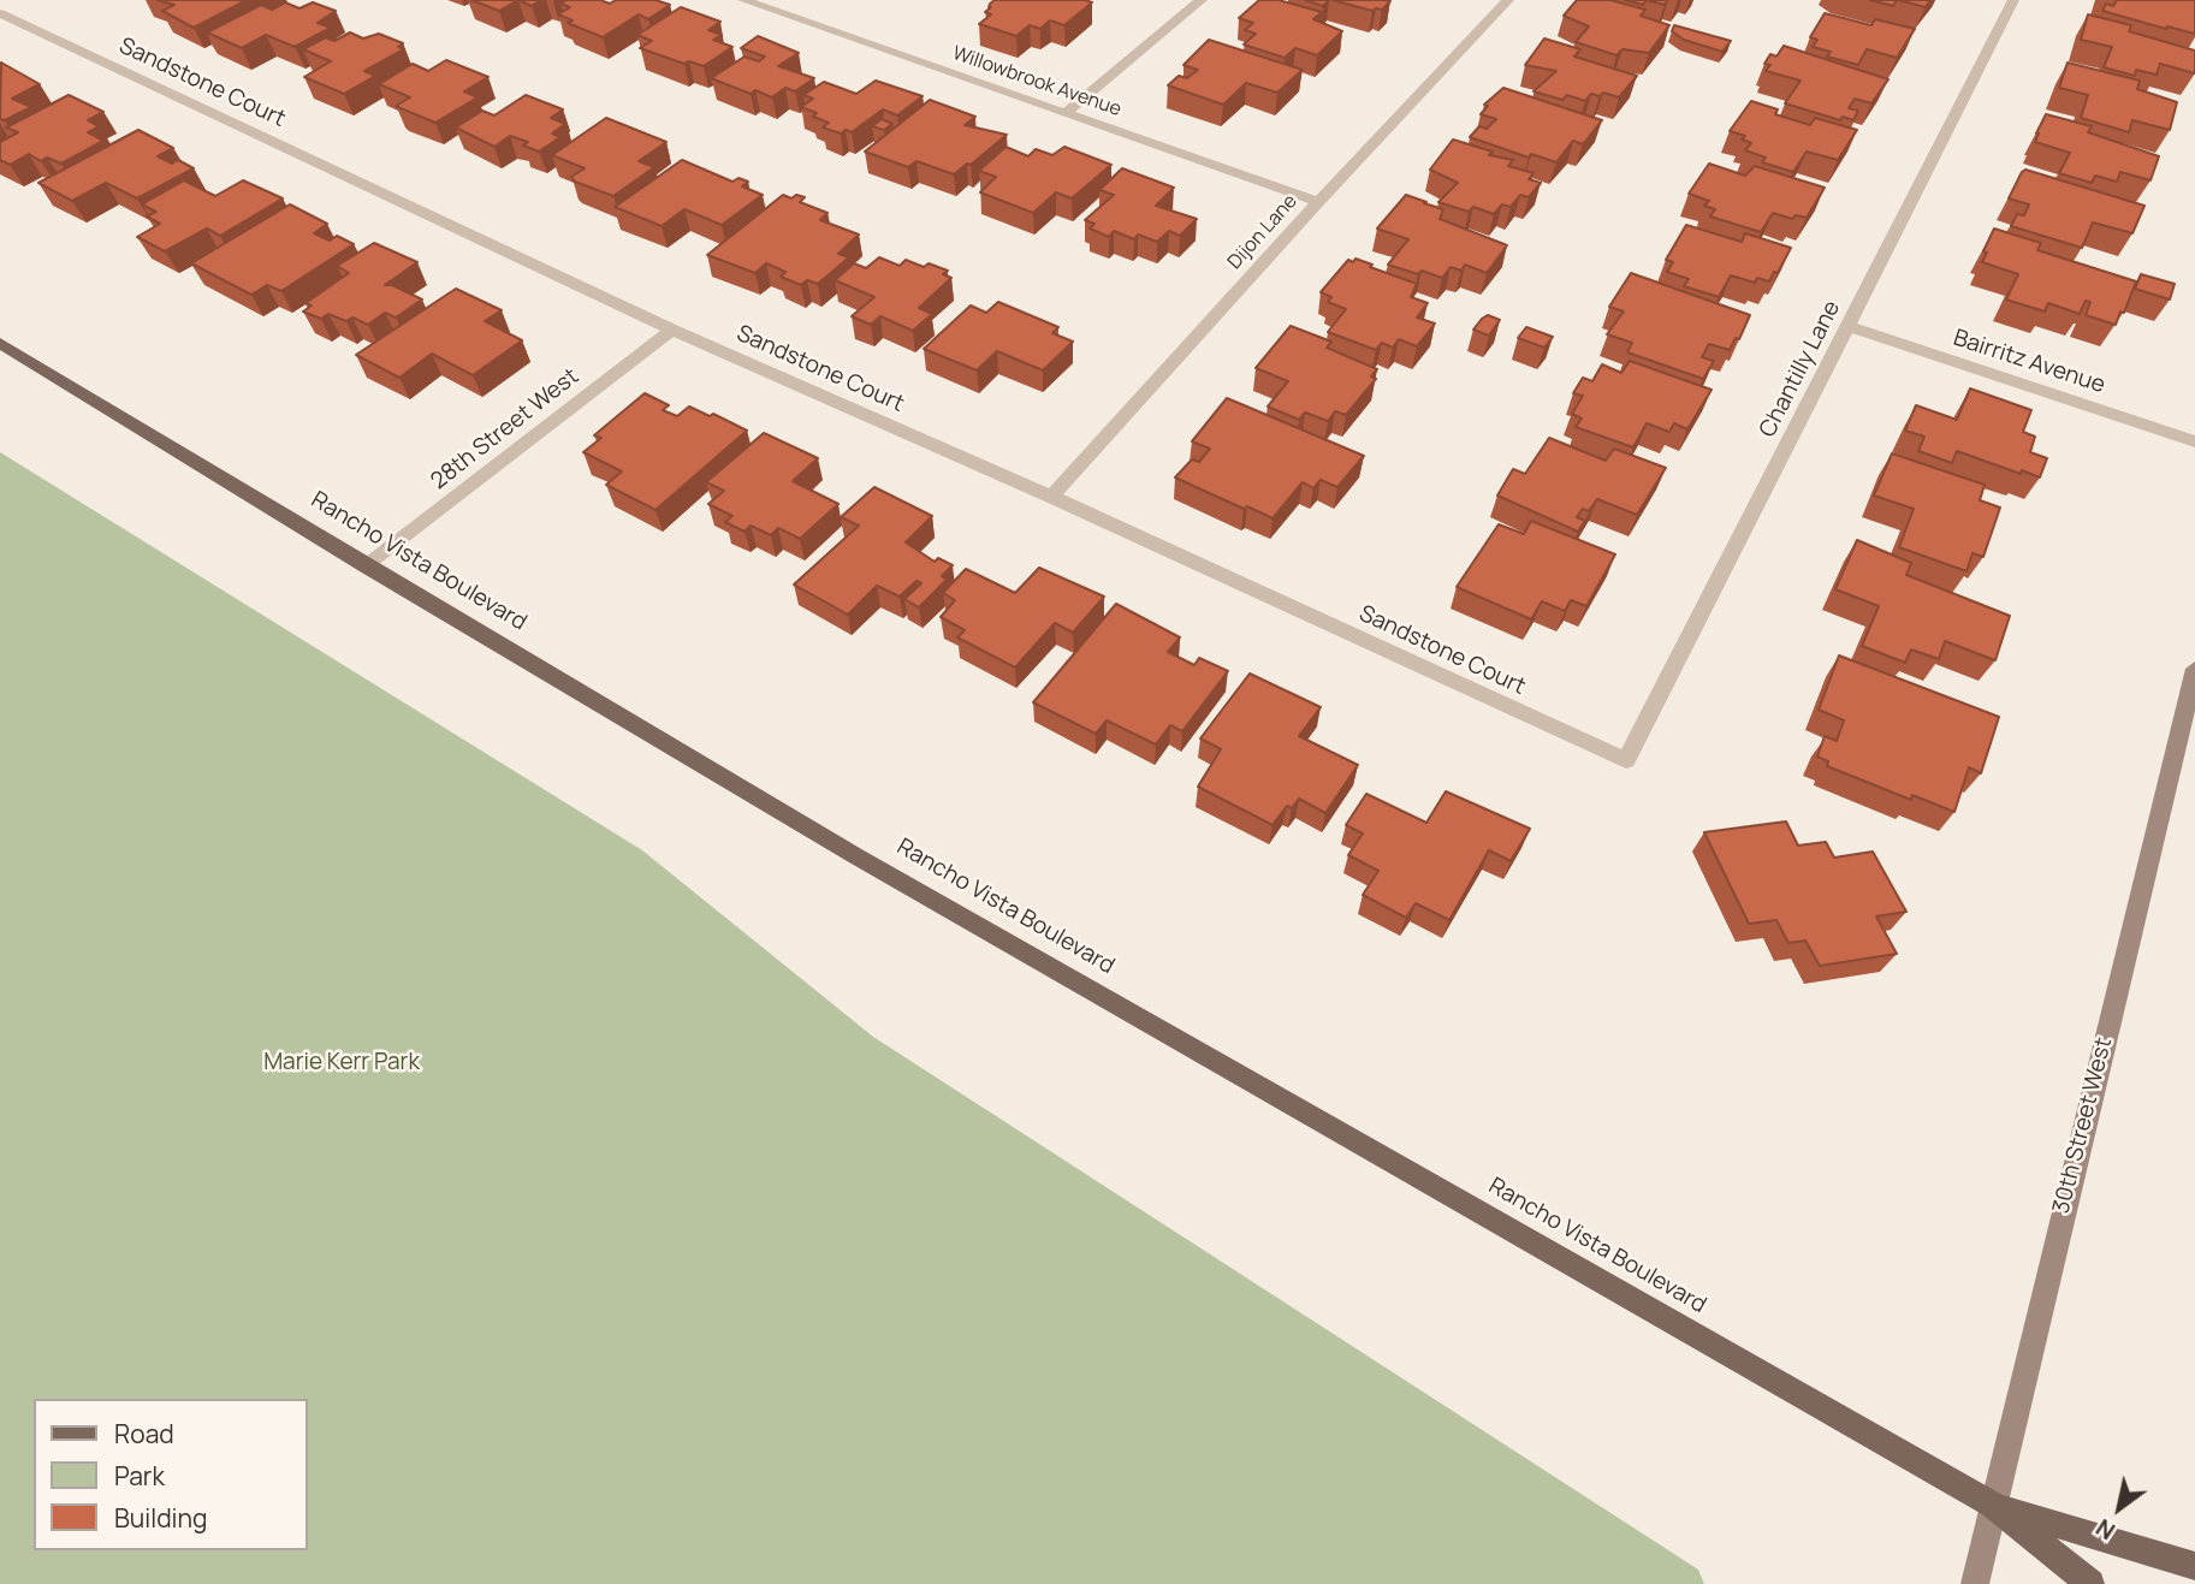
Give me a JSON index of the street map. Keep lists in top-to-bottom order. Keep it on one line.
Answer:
{"streets":{"main road":["Rancho Vista Boulevard"],"street":["Willowbrook Avenue","Sandstone Court","Dijon Lane","Bairritz Avenue","Chantilly Lane","28th Street West","30th Street West"]},"crossings":[["Willowbrook Avenue","Dijon Lane"],["Sandstone Court","Dijon Lane"],["Sandstone Court","Chantilly Lane"],["Sandstone Court","28th Street West"],["Bairritz Avenue","Chantilly Lane"],["28th Street West","Rancho Vista Boulevard"],["Rancho Vista Boulevard","30th Street West"]],"parks":["Marie Kerr Park"],"legend":["Road","Park","Building"],"north":"bottom left"}
